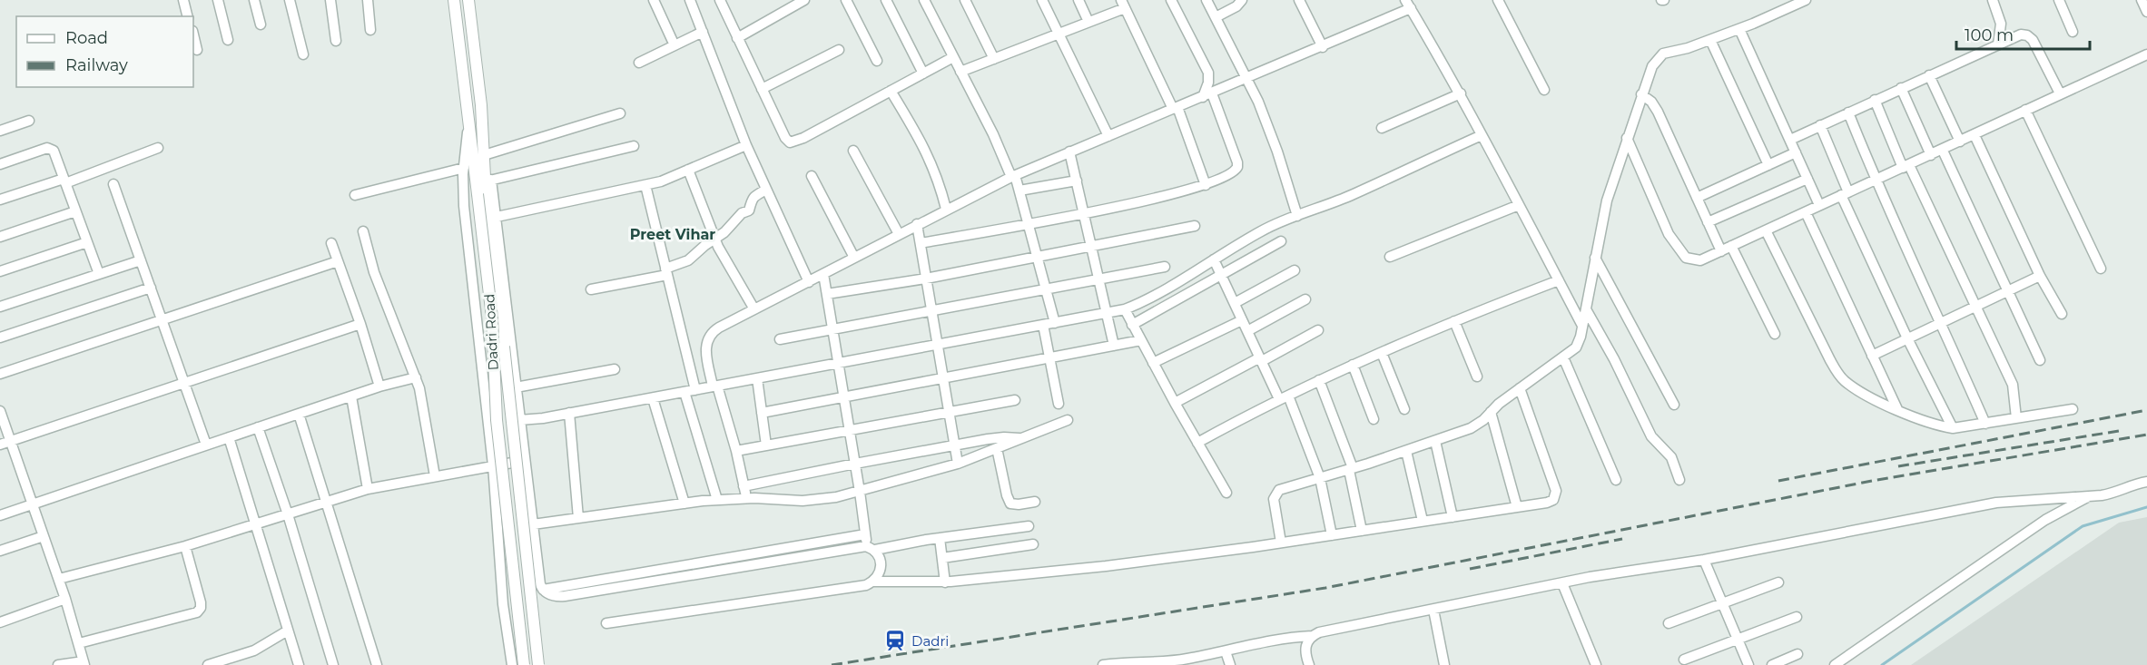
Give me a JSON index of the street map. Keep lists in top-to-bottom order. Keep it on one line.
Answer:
{"streets":{"street":["Dadri Road"]},"districts":["Preet Vihar"],"places":{"station":["Dadri"]},"legend":["Road","Railway"],"scale_bar":"100 m"}
